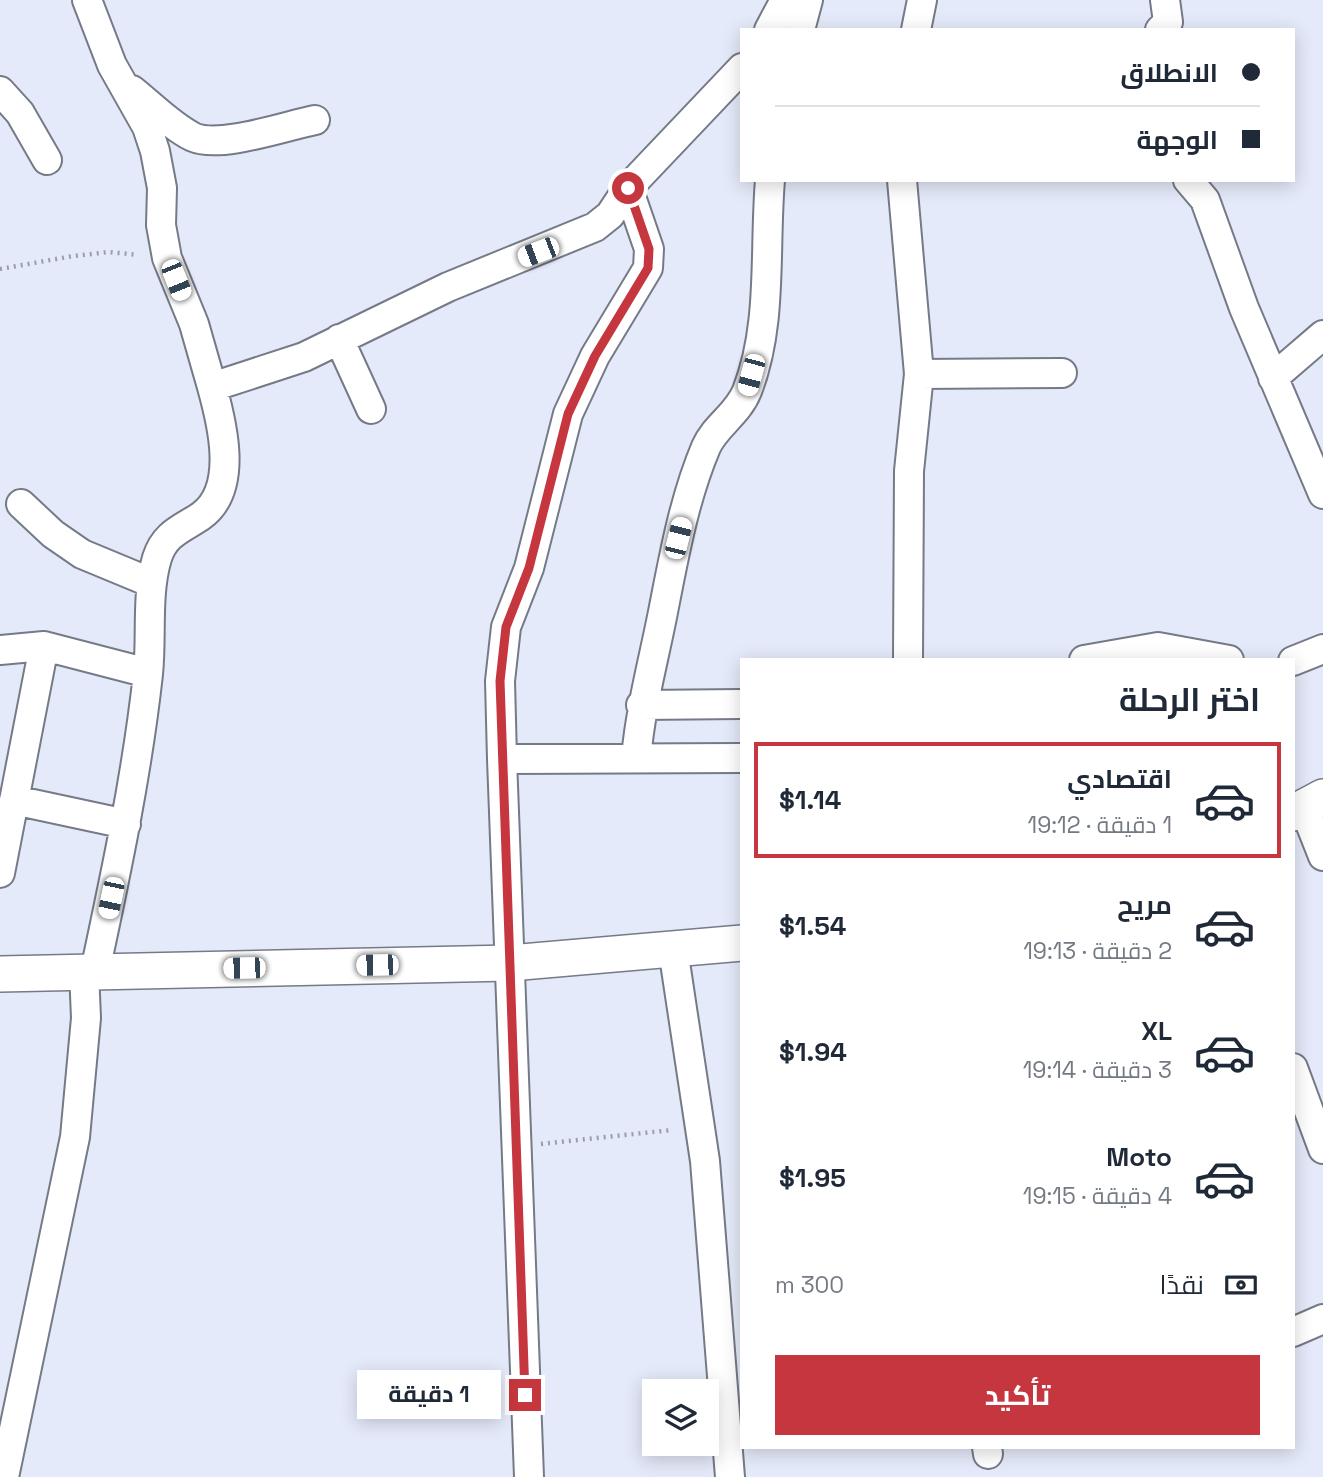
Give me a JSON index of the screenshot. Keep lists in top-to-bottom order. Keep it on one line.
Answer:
{"page":{"banner":["الانطلاق","الوجهة"],"heading":"اختر الرحلة","list":[{"name":"اقتصادي","note":"1 دقيقة · 19:12","value":"$1.14"},{"name":"مريح","note":"2 دقيقة · 19:13","value":"$1.54"},{"name":"XL","note":"3 دقيقة · 19:14","value":"$1.94"},{"name":"Moto","note":"4 دقيقة · 19:15","value":"$1.95"}],"pay":["نقدًا","300 m"],"buttons":"تأكيد","bubble":"1 دقيقة"}}
